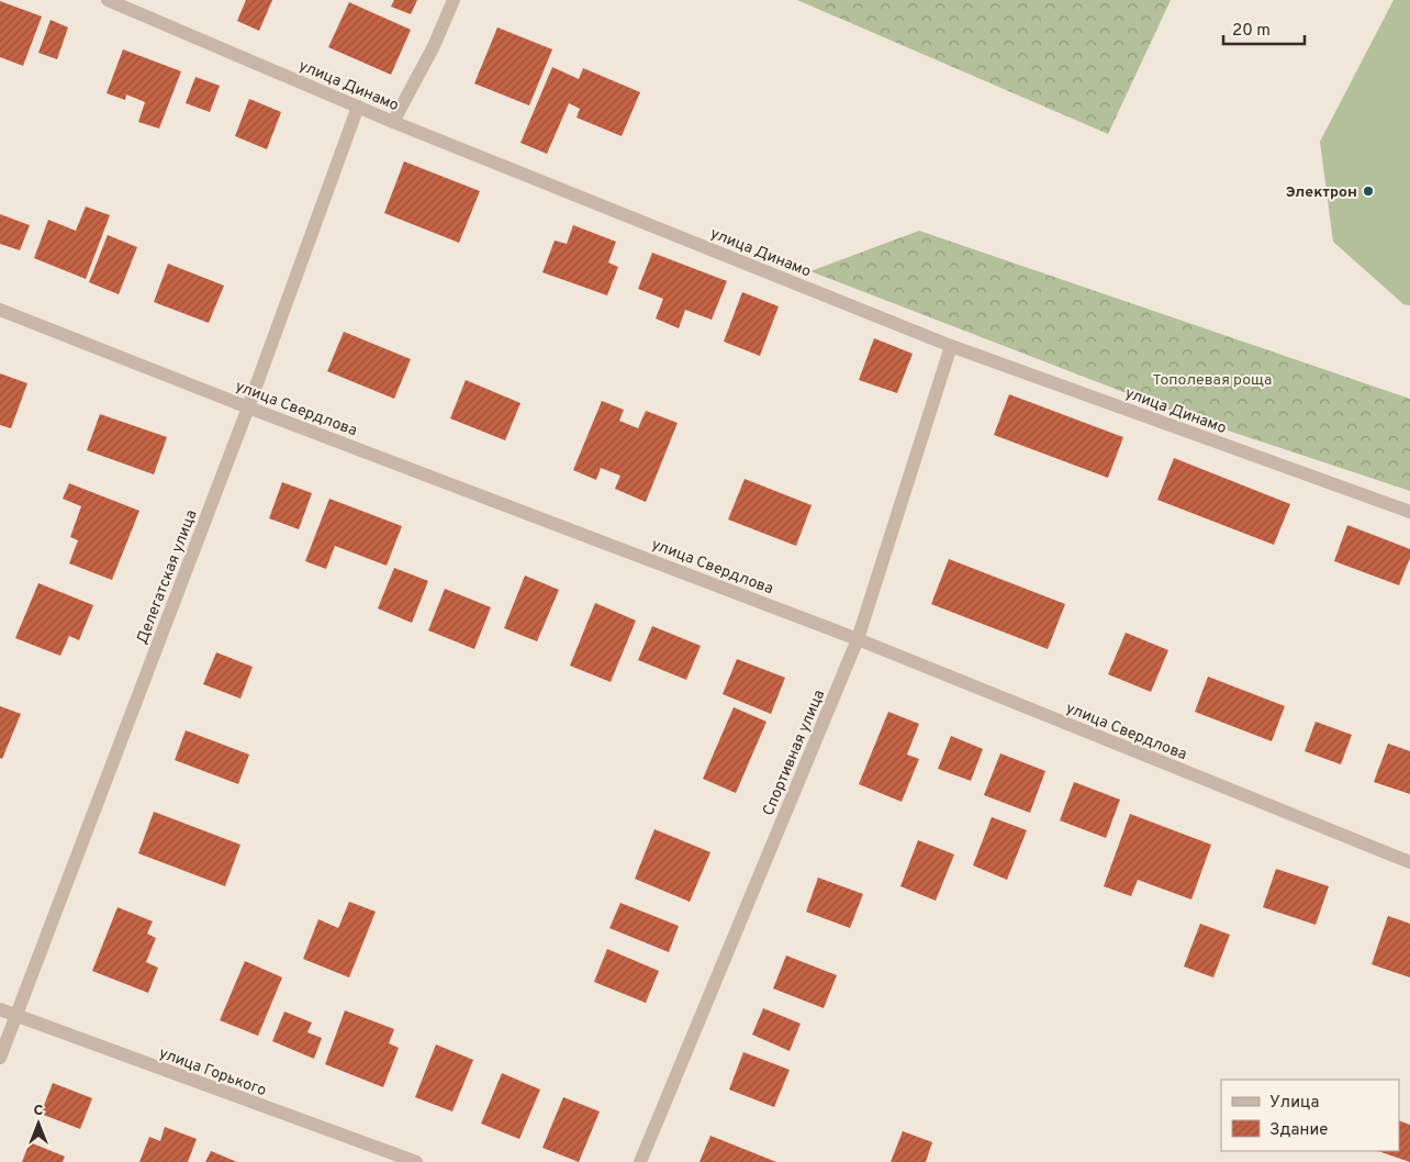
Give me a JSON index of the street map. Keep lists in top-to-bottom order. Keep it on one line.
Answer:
{"streets":{"street":["улица Динамо","улица Свердлова","Делегатская улица","Спортивная улица","улица Горького"]},"crossings":[["улица Динамо","Делегатская улица"],["улица Динамо","Спортивная улица"],["улица Свердлова","Делегатская улица"],["улица Свердлова","Спортивная улица"],["Делегатская улица","улица Горького"]],"parks":["Тополевая роща"],"places":["Электрон"],"legend":["Улица","Здание"],"scale_bar":"20 m","north":"top"}
